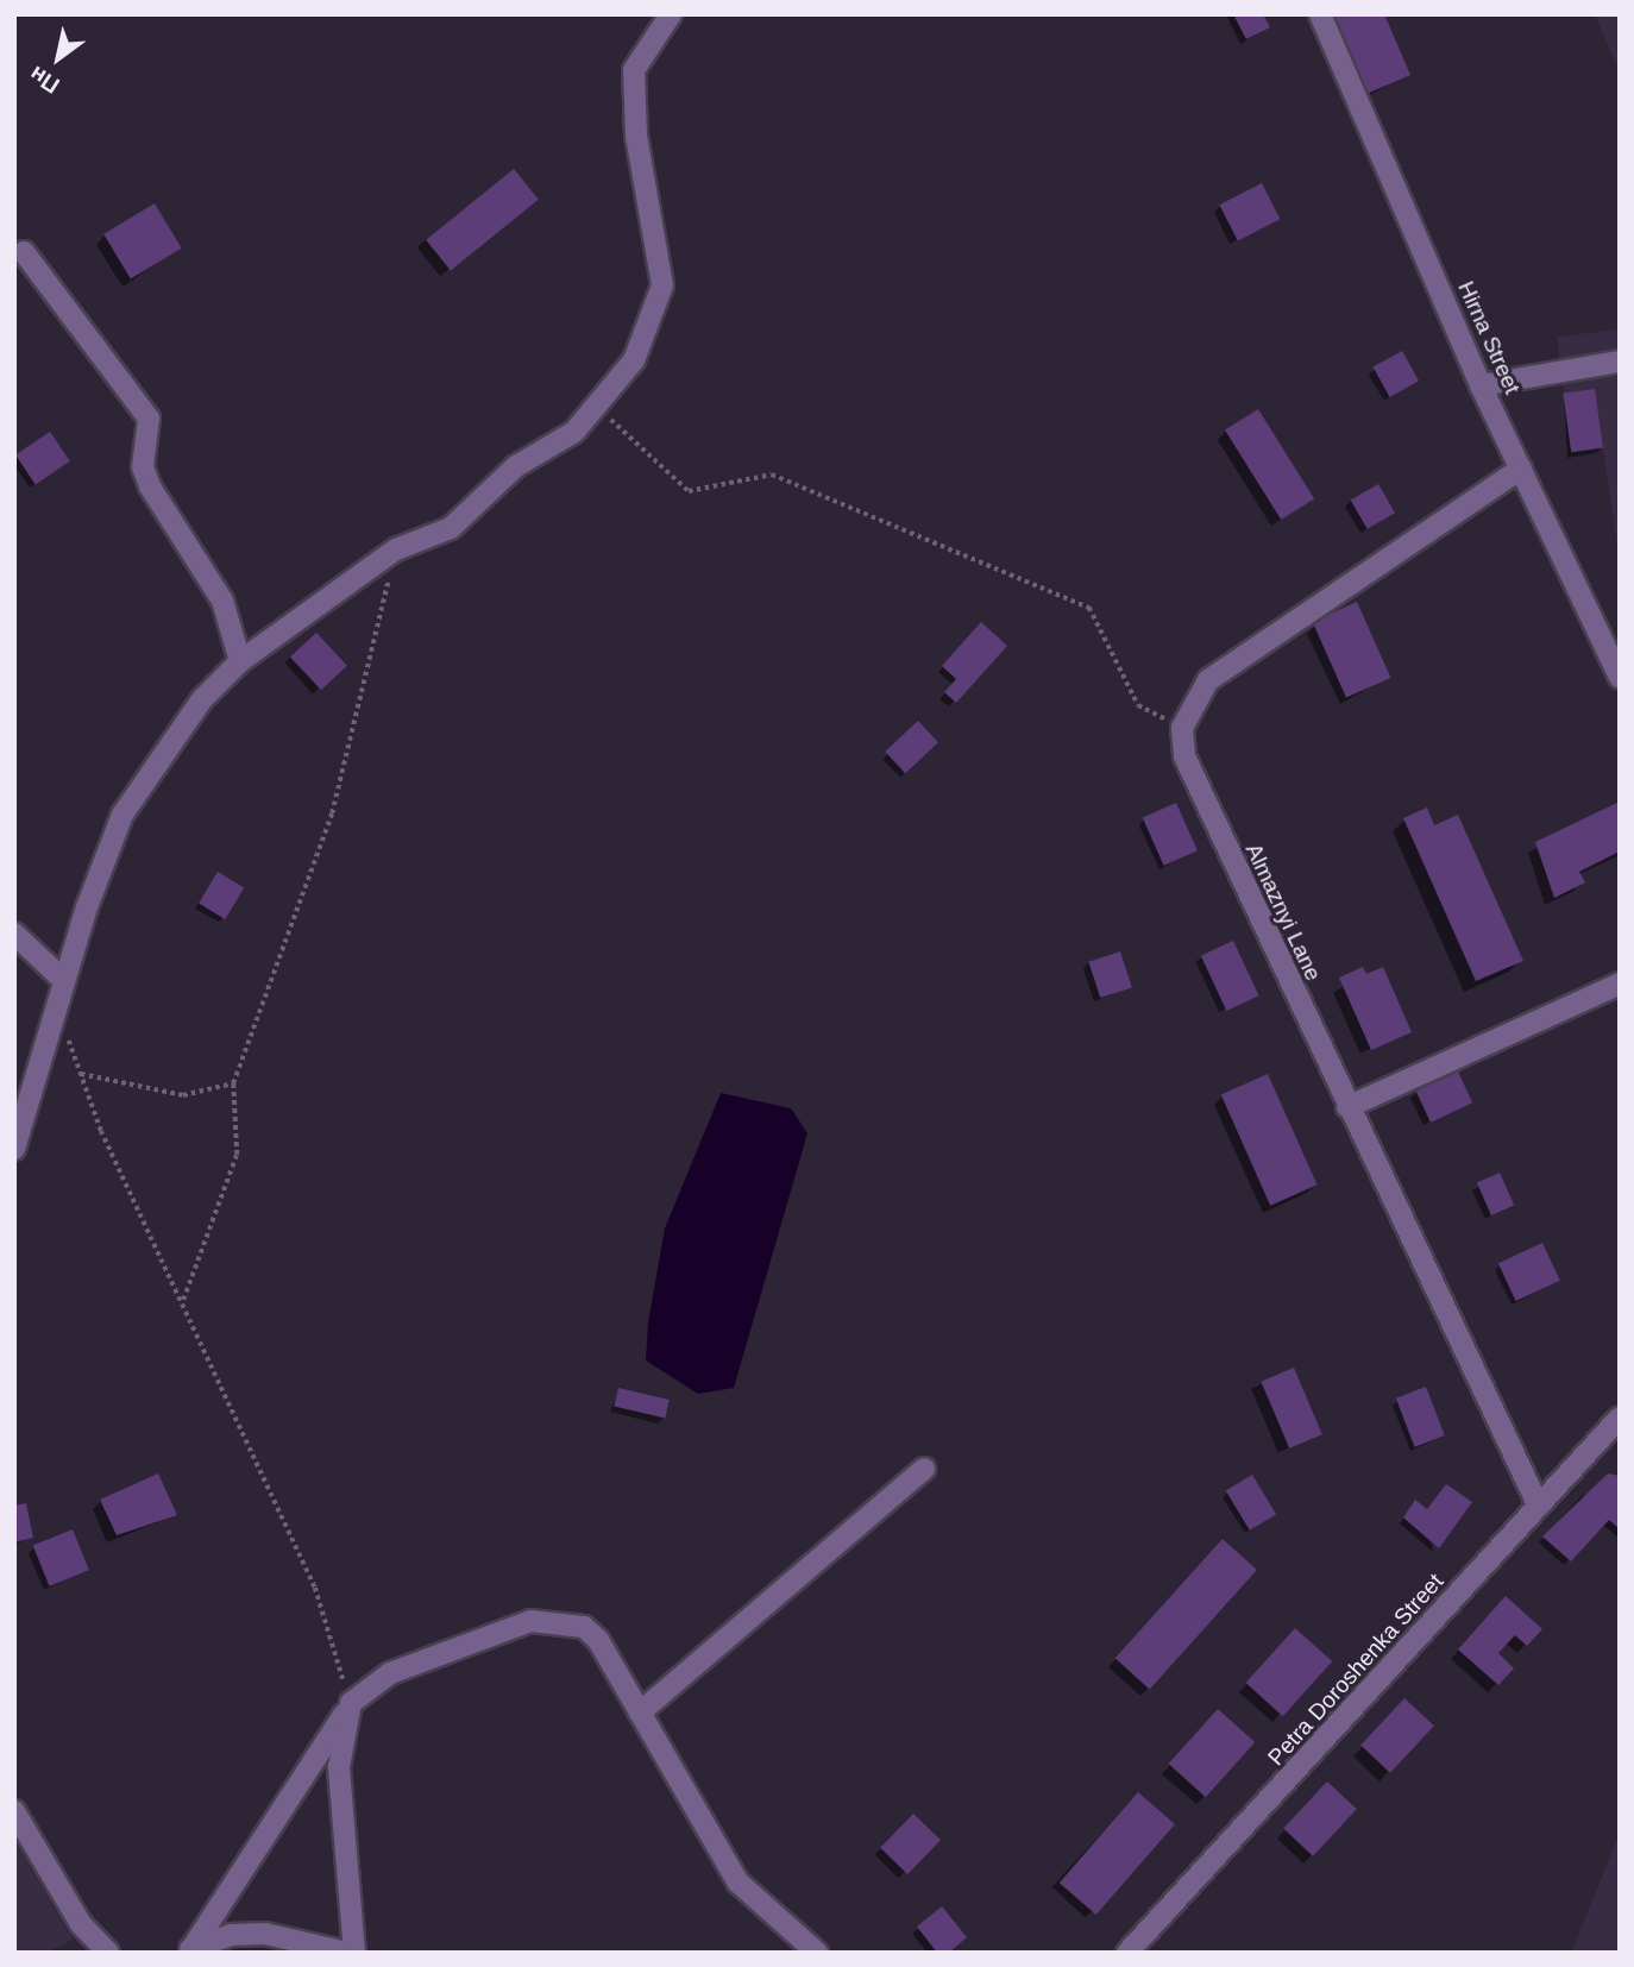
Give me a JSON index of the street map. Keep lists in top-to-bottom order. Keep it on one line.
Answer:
{"streets":{"street":["Hirna Street","Almaznyi Lane","Petra Doroshenka Street"]},"crossings":[["Almaznyi Lane","Petra Doroshenka Street"]],"north":"bottom left"}
